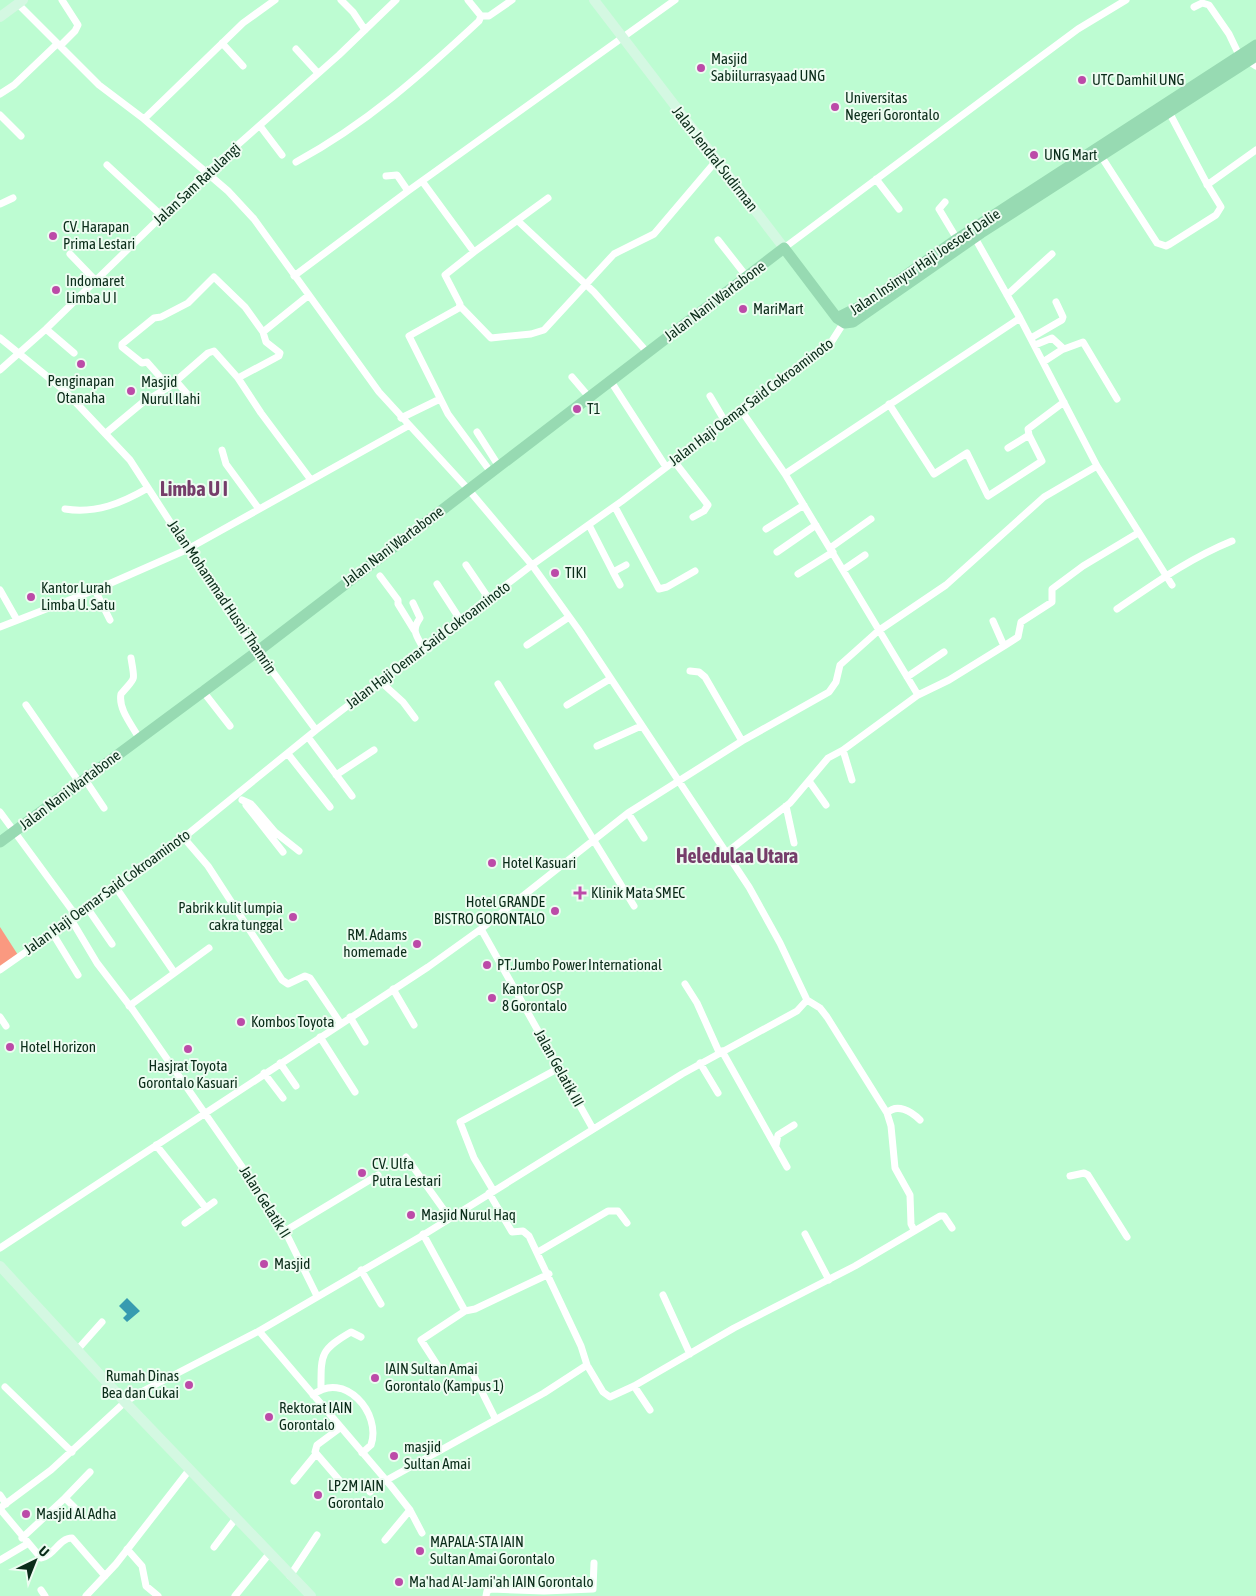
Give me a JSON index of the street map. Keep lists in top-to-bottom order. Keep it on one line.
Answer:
{"streets":{"main road":["Jalan Jendral Sudirman","Jalan Insinyur Haji Joesoef Dalie","Jalan Nani Wartabone"],"street":["Jalan Sam Ratulangi","Jalan Haji Oemar Said Cokroaminoto","Jalan Mohammad Husni Thamrin","Jalan Gelatik III","Jalan Gelatik II"]},"crossings":[["Jalan Jendral Sudirman","Jalan Insinyur Haji Joesoef Dalie"],["Jalan Jendral Sudirman","Jalan Nani Wartabone"],["Jalan Jendral Sudirman","Jalan Haji Oemar Said Cokroaminoto"],["Jalan Sam Ratulangi","Jalan Mohammad Husni Thamrin"],["Jalan Insinyur Haji Joesoef Dalie","Jalan Haji Oemar Said Cokroaminoto"],["Jalan Nani Wartabone","Jalan Mohammad Husni Thamrin"],["Jalan Nani Wartabone","Jalan Gelatik II"],["Jalan Haji Oemar Said Cokroaminoto","Jalan Mohammad Husni Thamrin"],["Jalan Haji Oemar Said Cokroaminoto","Jalan Gelatik II"]],"districts":["Limba U I","Heledulaa Utara"],"places":{"other":["Masjid Sabiilurrasyaad UNG","UTC Damhil UNG","Universitas Negeri Gorontalo","UNG Mart","CV. Harapan Prima Lestari","Indomaret Limba U I","MariMart","Penginapan Otanaha","Masjid Nurul Ilahi","T1","TIKI","Kantor Lurah Limba U. Satu","Hotel Kasuari","Hotel GRANDE BISTRO GORONTALO","Pabrik kulit lumpia cakra tunggal","RM. Adams homemade","PT.Jumbo Power International","Kantor OSP 8 Gorontalo","Kombos Toyota","Hotel Horizon","Hasjrat Toyota Gorontalo Kasuari","CV. Ulfa Putra Lestari","Masjid Nurul Haq","Masjid","IAIN Sultan Amai Gorontalo (Kampus 1)","Rumah Dinas Bea dan Cukai","Rektorat IAIN Gorontalo","masjid Sultan Amai","LP2M IAIN Gorontalo","Masjid Al Adha","MAPALA-STA IAIN Sultan Amai Gorontalo","Ma'had Al-Jami'ah IAIN Gorontalo"],"health":["Klinik Mata SMEC"]},"north":"top right"}
